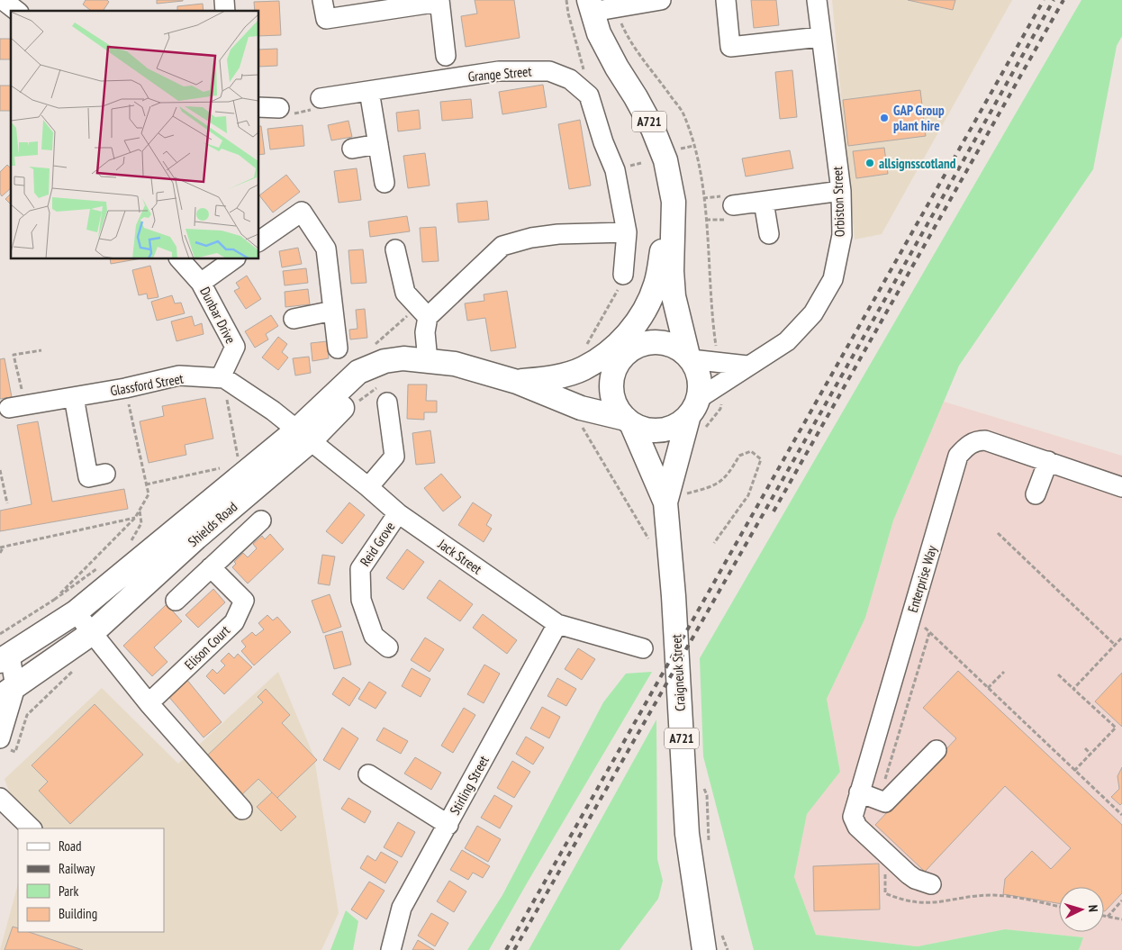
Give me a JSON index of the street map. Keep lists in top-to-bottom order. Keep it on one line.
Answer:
{"streets":{"main road":["A721","Shields Road","Craigneuk Street"],"street":["Grange Street","Orbiston Street","Dunbar Drive","Glassford Street","Reid Grove","Jack Street","Enterprise Way","Elison Court","Stirling Street"]},"crossings":[["A721","Orbiston Street"],["A721","Shields Road"],["A721","Craigneuk Street"],["Orbiston Street","Shields Road"],["Orbiston Street","Craigneuk Street"],["Dunbar Drive","Glassford Street"],["Shields Road","Jack Street"],["Shields Road","Craigneuk Street"],["Reid Grove","Jack Street"],["Jack Street","Stirling Street"]],"places":["GAP Group plant hire","allsignsscotland"],"legend":["Road","Railway","Park","Building"],"north":"right"}
